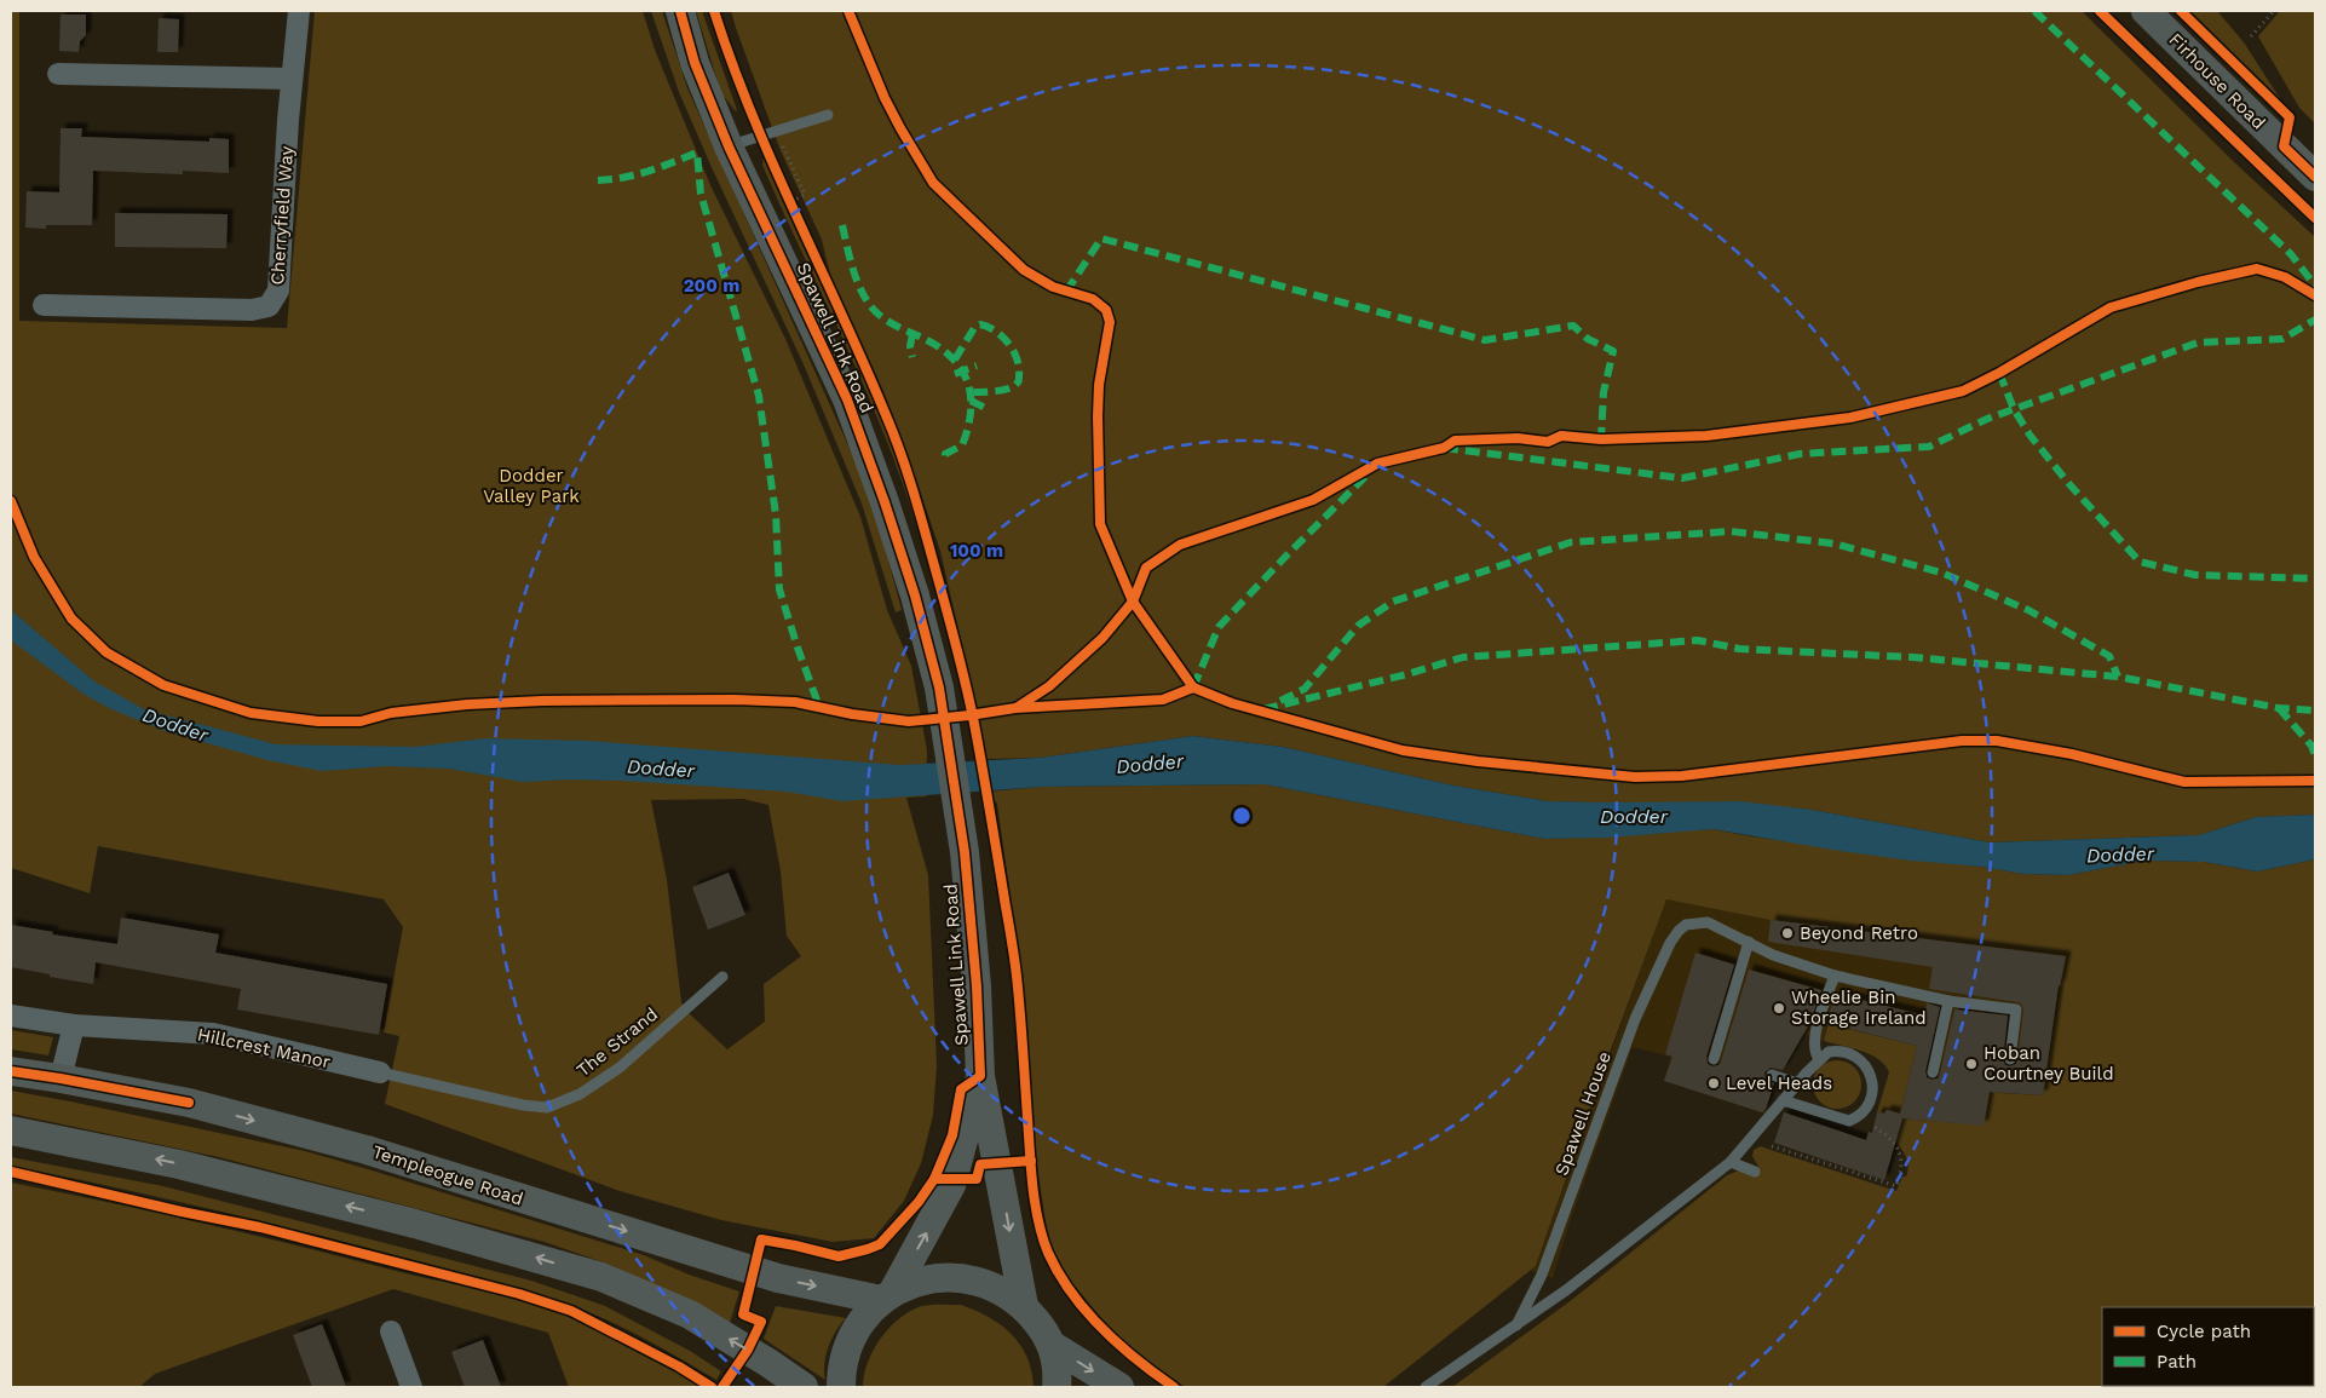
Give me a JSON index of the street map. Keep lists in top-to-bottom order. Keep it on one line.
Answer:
{"streets":{"main road":["Firhouse Road","Spawell Link Road","Templeogue Road"],"street":["Cherryfield Way","Hillcrest Manor"],"lane":["The Strand","Spawell House"]},"crossings":[["Spawell Link Road","Templeogue Road"],["The Strand","Hillcrest Manor"]],"water":["Dodder"],"parks":["Dodder Valley Park"],"places":["Beyond Retro","Wheelie Bin Storage Ireland","Hoban Courtney Build","Level Heads"],"legend":["Cycle path","Path"],"rings":["200 m","100 m"]}
